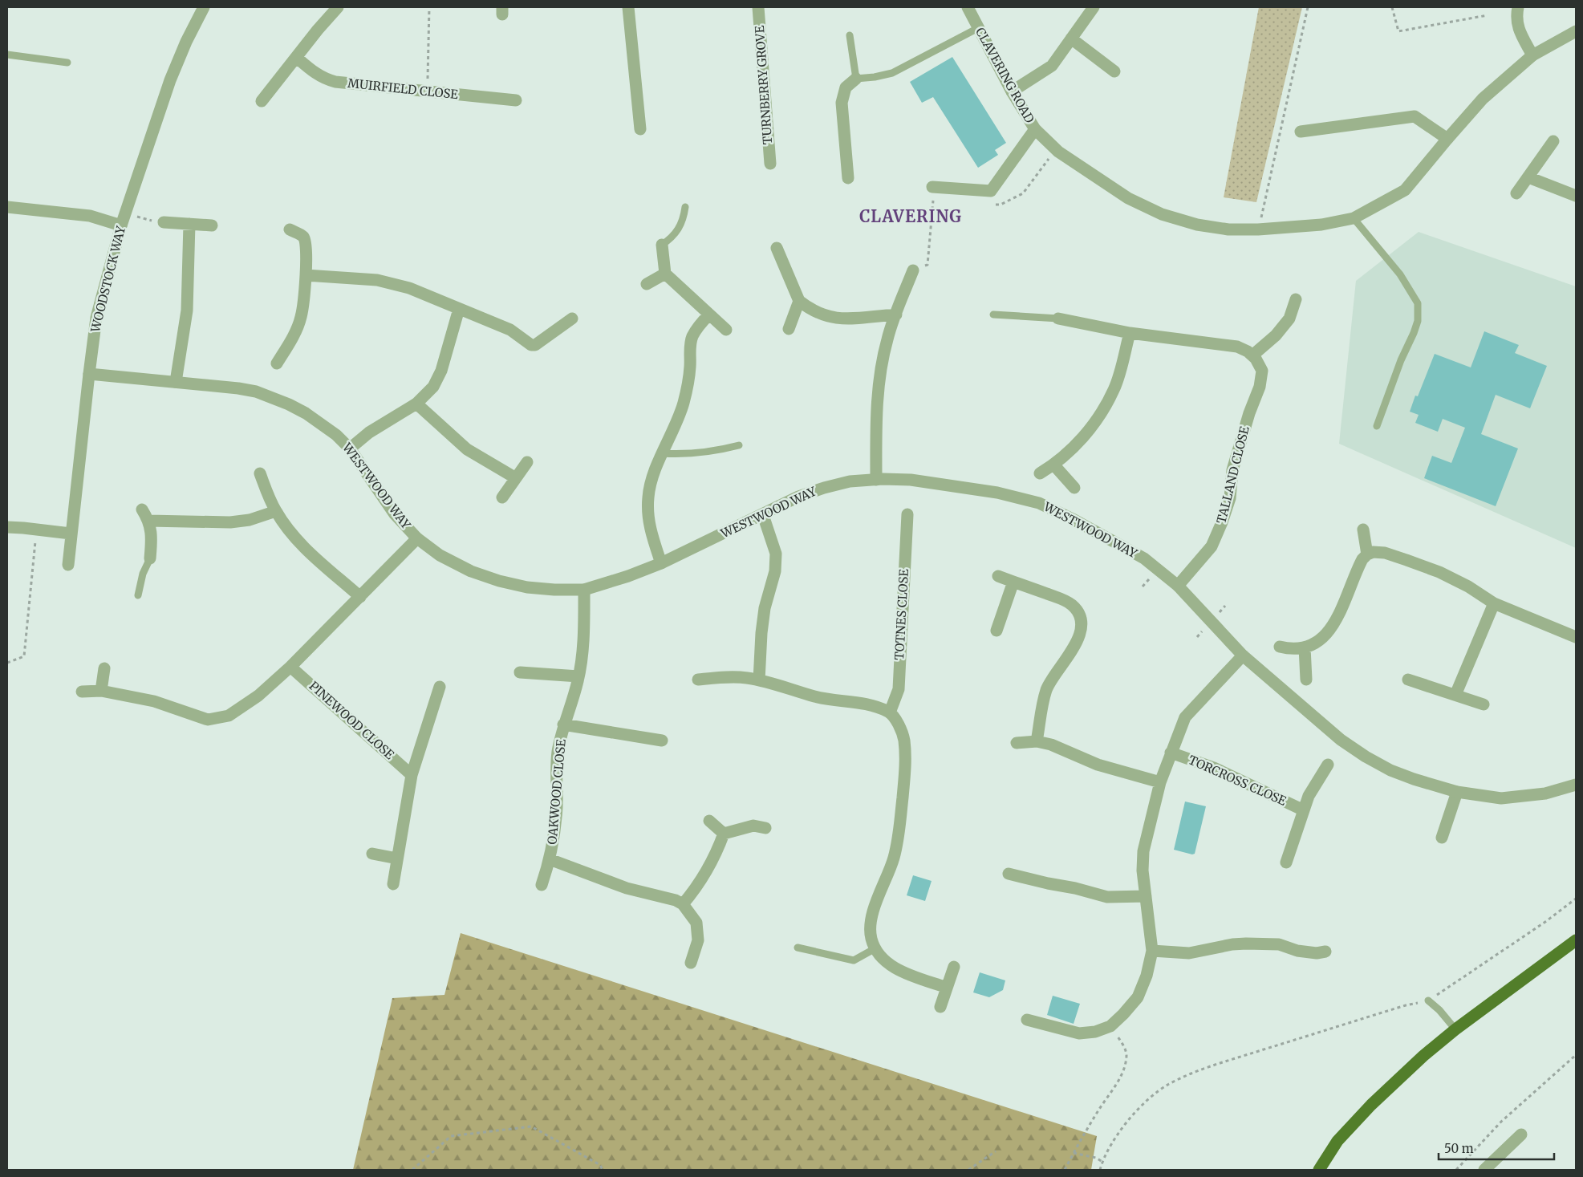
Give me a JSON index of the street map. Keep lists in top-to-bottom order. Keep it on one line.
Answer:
{"streets":{"street":["CLAVERING ROAD","TURNBERRY GROVE","MUIRFIELD CLOSE","WOODSTOCK WAY","TALLAND CLOSE","WESTWOOD WAY","TOTNES CLOSE","PINEWOOD CLOSE","TORCROSS CLOSE","OAKWOOD CLOSE"]},"crossings":[["WOODSTOCK WAY","WESTWOOD WAY"],["TALLAND CLOSE","WESTWOOD WAY"],["WESTWOOD WAY","OAKWOOD CLOSE"]],"districts":["CLAVERING"],"scale_bar":"50 m"}
